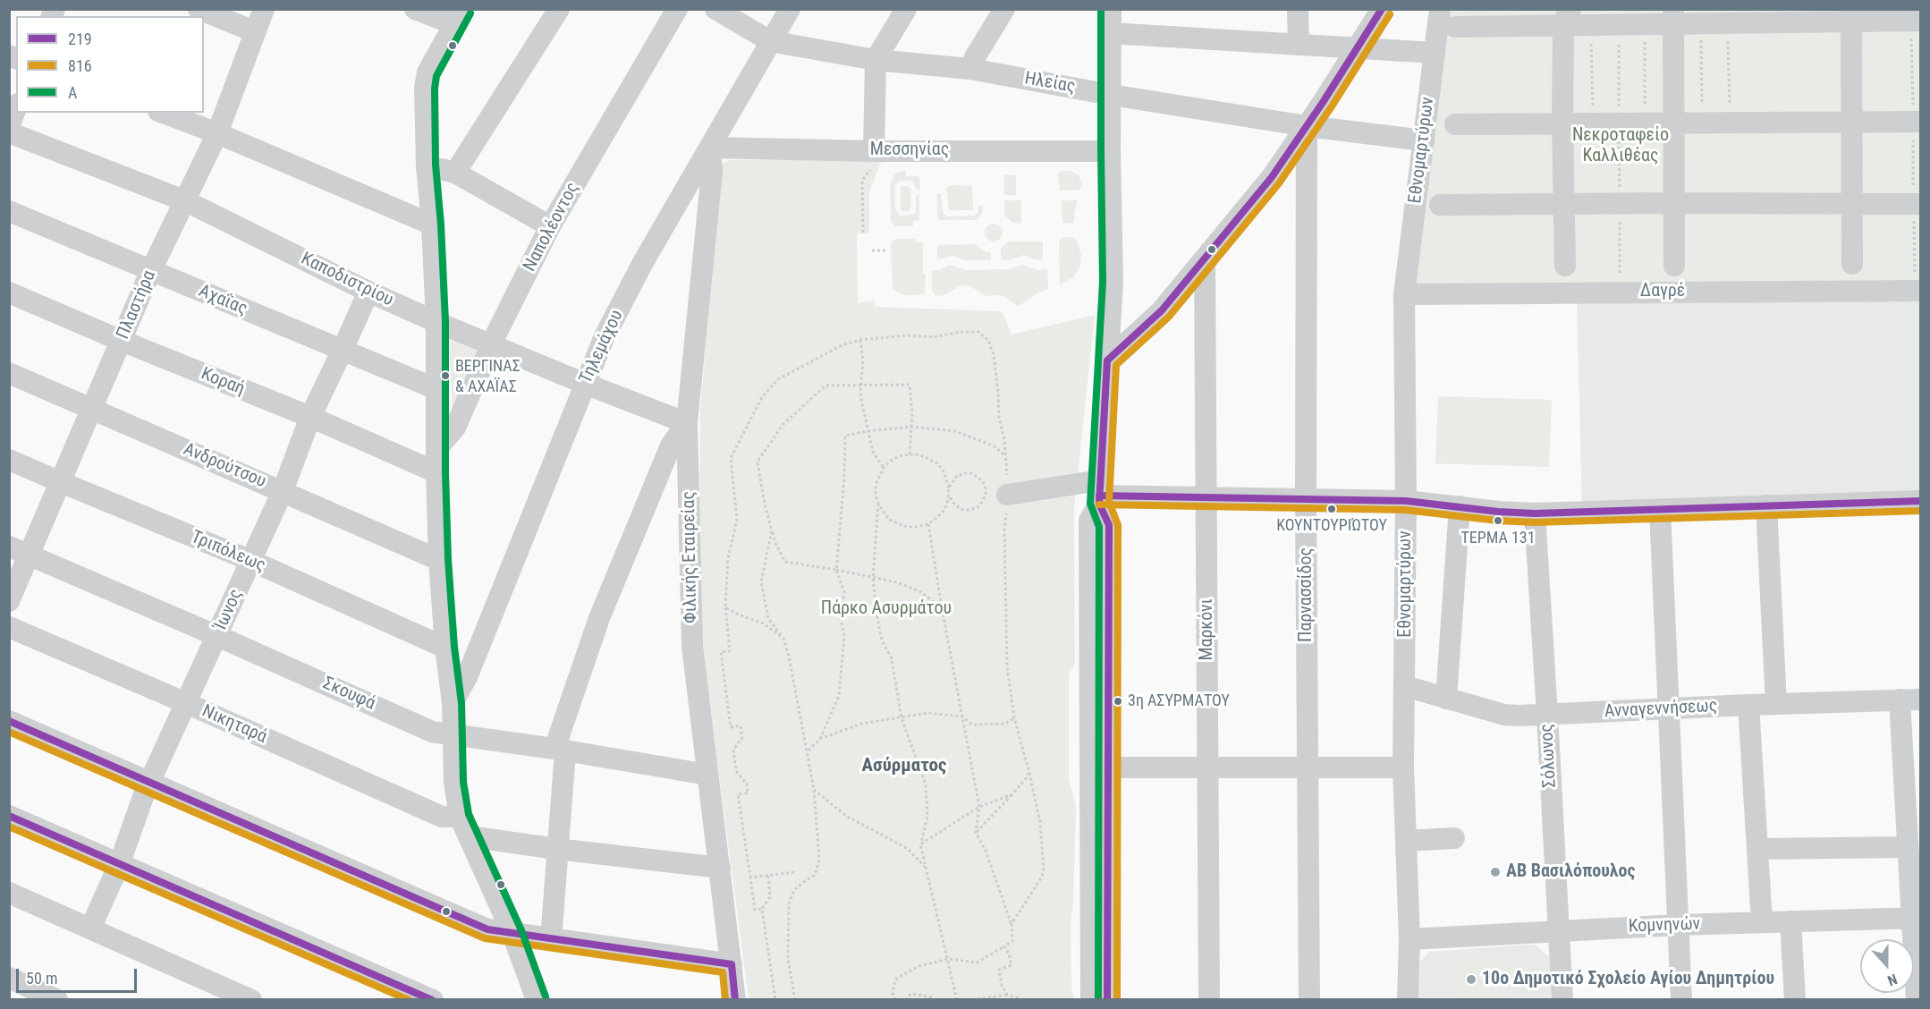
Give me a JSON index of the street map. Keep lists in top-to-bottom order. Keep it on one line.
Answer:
{"streets":{"street":["Ηλείας","Μεσσηνίας","Εθνομαρτύρων","Ναπολέοντος","Καποδιστρίου","Δαγρέ","Αχαΐας","Πλαστήρα","Τηλεμάχου","Κοραή","Ανδρούτσου","Τριπόλεως","Φιλικής Εταιρείας","Παρνασσίδος","Ίωνος","Μαρκόνι","Σκουφά","Ανναγεννήσεως","Νικηταρά","Σόλωνος","Κομνηνών"]},"crossings":[["Ηλείας","Εθνομαρτύρων"],["Ηλείας","Τηλεμάχου"],["Ηλείας","Παρνασσίδος"],["Μεσσηνίας","Τηλεμάχου"],["Μεσσηνίας","Φιλικής Εταιρείας"],["Εθνομαρτύρων","Δαγρέ"],["Εθνομαρτύρων","Ανναγεννήσεως"],["Εθνομαρτύρων","Κομνηνών"],["Ναπολέοντος","Καποδιστρίου"],["Καποδιστρίου","Πλαστήρα"],["Καποδιστρίου","Τηλεμάχου"],["Καποδιστρίου","Φιλικής Εταιρείας"],["Καποδιστρίου","Ίωνος"],["Αχαΐας","Πλαστήρα"],["Αχαΐας","Ίωνος"],["Πλαστήρα","Κοραή"],["Πλαστήρα","Ανδρούτσου"],["Πλαστήρα","Τριπόλεως"],["Πλαστήρα","Σκουφά"],["Τηλεμάχου","Φιλικής Εταιρείας"],["Κοραή","Ίωνος"],["Ανδρούτσου","Ίωνος"],["Τριπόλεως","Ίωνος"],["Φιλικής Εταιρείας","Σκουφά"],["Ίωνος","Σκουφά"],["Ίωνος","Νικηταρά"],["Ανναγεννήσεως","Σόλωνος"],["Σόλωνος","Κομνηνών"]],"districts":["Ασύρματος"],"parks":["Νεκροταφείο Καλλιθέας","Πάρκο Ασυρμάτου"],"places":["ΒΕΡΓΙΝΑΣ & ΑΧΑΪΑΣ","ΚΟΥΝΤΟΥΡΙΏΤΟΥ","ΤΕΡΜΑ 131","3η ΑΣΥΡΜΑΤΟΥ","ΑΒ Βασιλόπουλος","10ο Δημοτικό Σχολείο Αγίου Δημητρίου"],"lines":["transit line 219","transit line Α","transit line 816"],"legend":["219","816","Α"],"scale_bar":"50 m","north":"bottom"}
